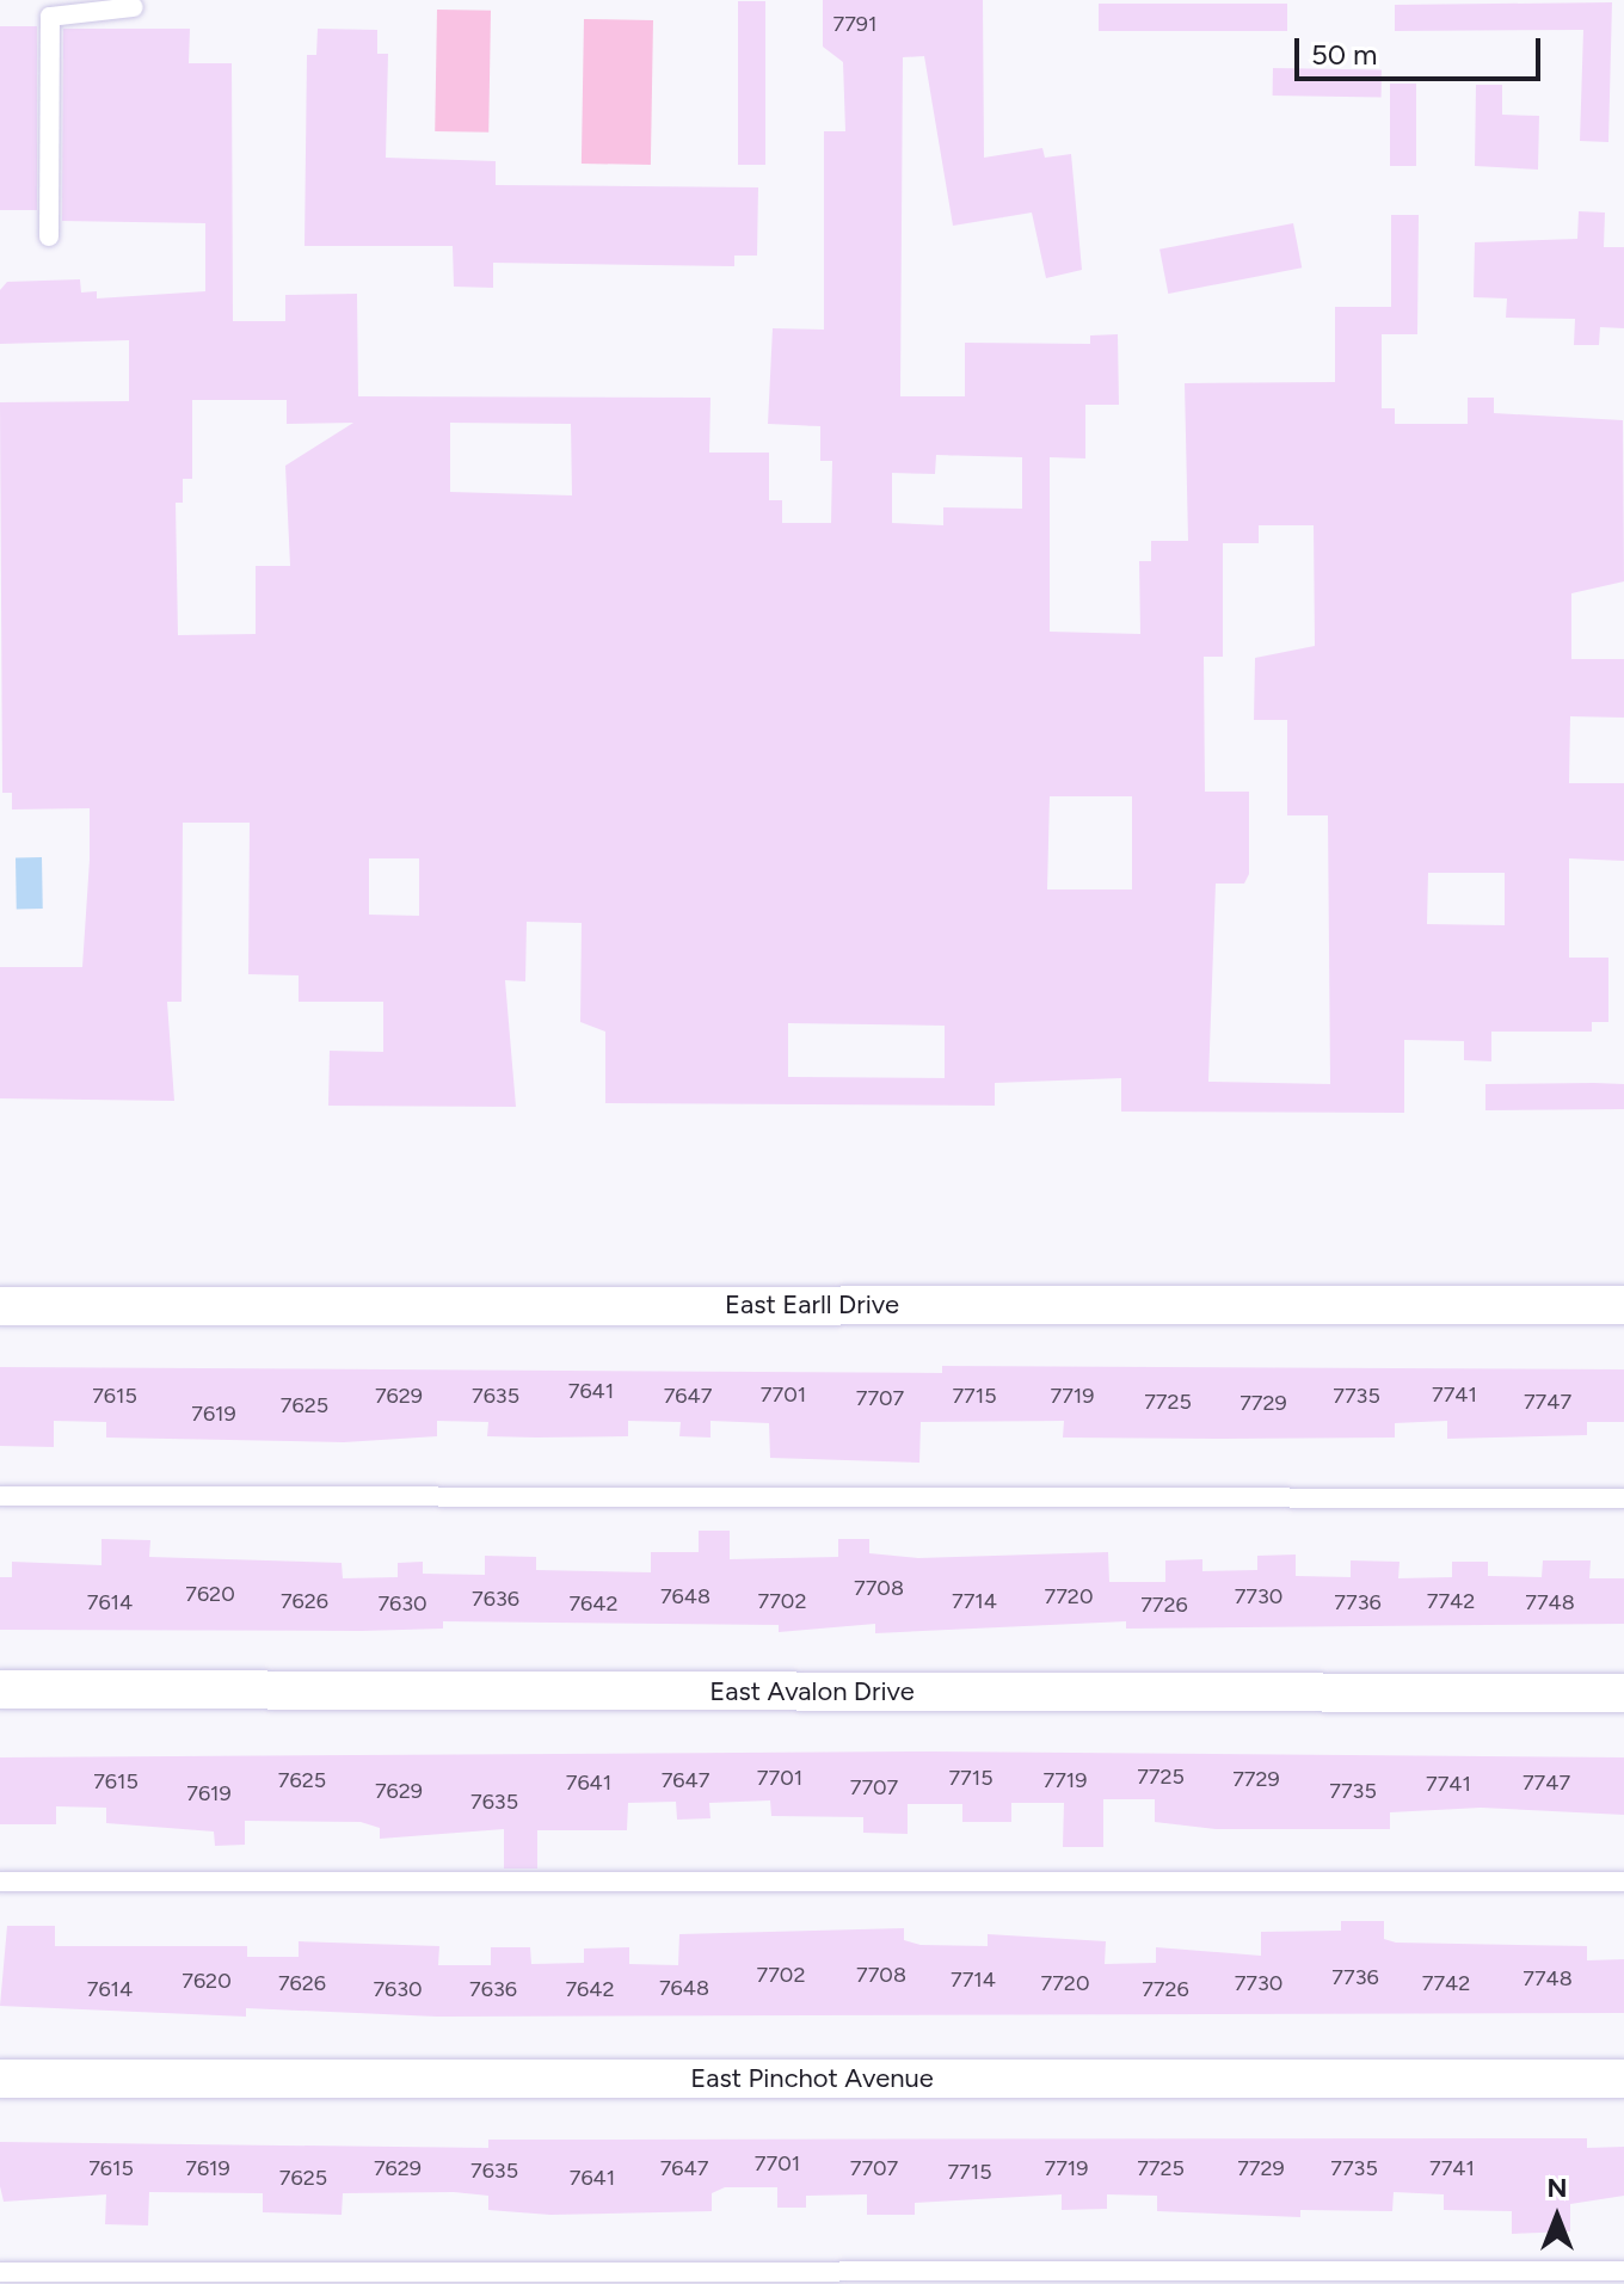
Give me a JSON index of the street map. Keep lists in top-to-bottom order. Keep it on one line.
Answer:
{"streets":{"street":["East Earll Drive","East Avalon Drive","East Pinchot Avenue"]},"house_numbers":["7791","7641","7701","7741","7615","7629","7635","7647","7715","7719","7735","7707","7725","7747","7729","7625","7619","7708","7620","7648","7720","7730","7636","7626","7702","7714","7742","7614","7736","7748","7630","7642","7726","7725","7701","7715","7729","7625","7647","7719","7615","7641","7747","7741","7707","7629","7735","7619","7635","7702","7708","7736","7748","7714","7620","7626","7720","7730","7742","7648","7614","7630","7636","7642","7726","7701","7615","7619","7629","7647","7707","7719","7725","7729","7735","7741","7635","7715","7625","7641"],"scale_bar":"50 m","north":"top"}
